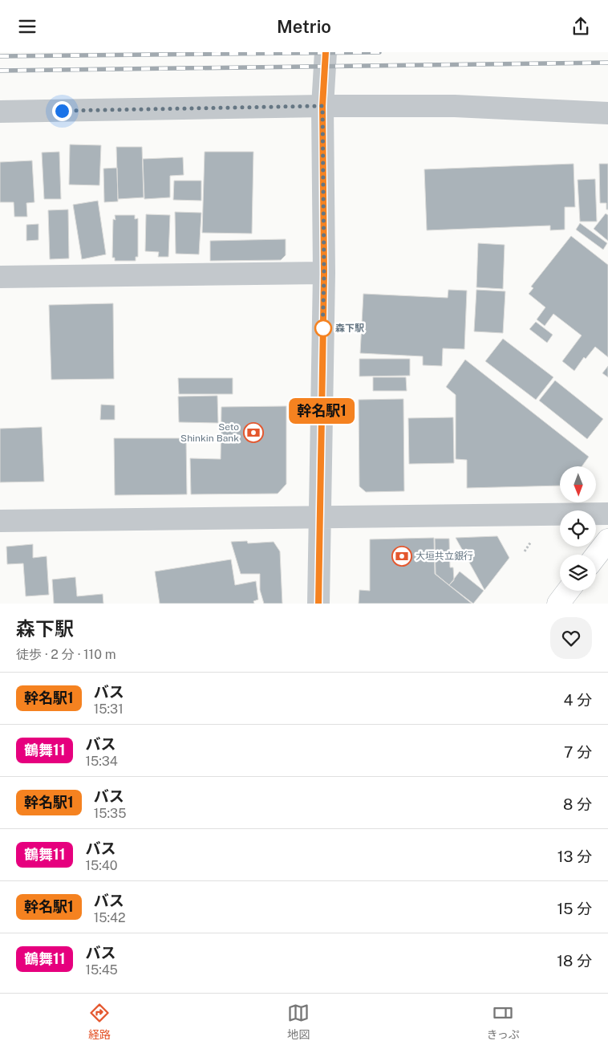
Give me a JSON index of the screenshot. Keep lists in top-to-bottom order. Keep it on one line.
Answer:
{"places":{"other":["森下駅"],"bank":["Seto Shinkin Bank","大垣共立銀行"]},"lines":["bus line 幹名駅1"],"north":"bottom","page":{"header":"Metrio","on_map":"幹名駅1","heading":["森下駅","徒歩 · 2 分 · 110 m"],"list":[{"mark":"幹名駅1","name":"バス","note":"15:31","value":"4 分"},{"mark":"鶴舞11","name":"バス","note":"15:34","value":"7 分"},{"mark":"幹名駅1","name":"バス","note":"15:35","value":"8 分"},{"mark":"鶴舞11","name":"バス","note":"15:40","value":"13 分"},{"mark":"幹名駅1","name":"バス","note":"15:42","value":"15 分"},{"mark":"鶴舞11","name":"バス","note":"15:45","value":"18 分"}],"tabs":["経路","地図","きっぷ"]}}
